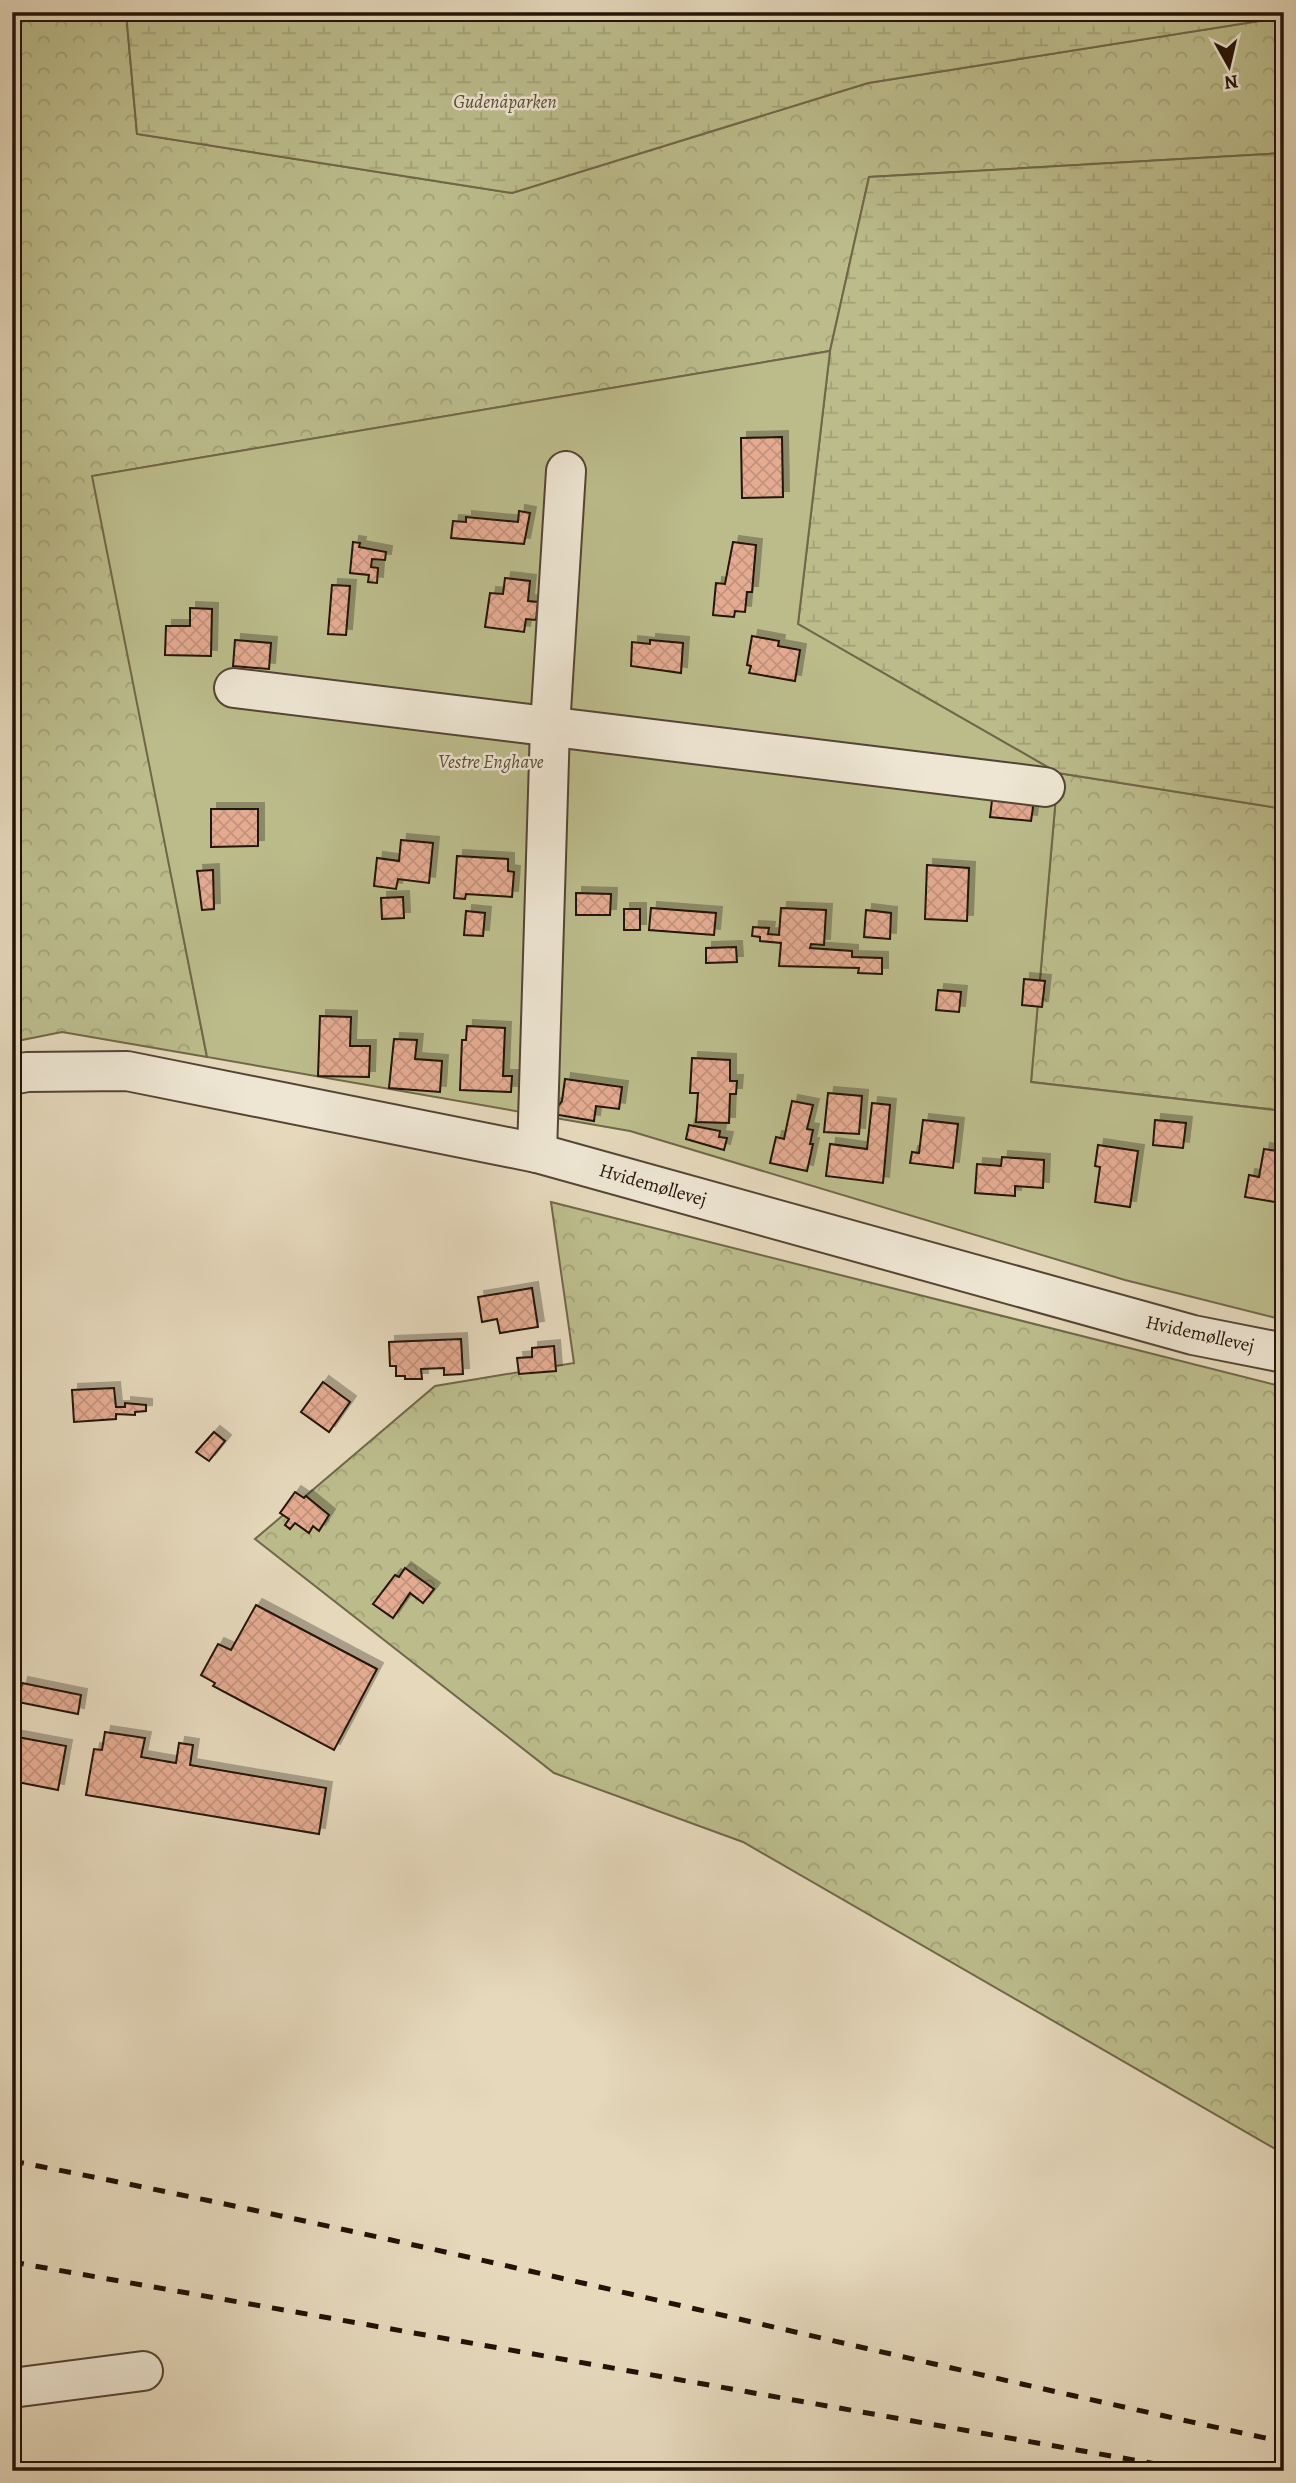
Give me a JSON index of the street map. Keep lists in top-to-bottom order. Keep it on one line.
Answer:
{"streets":{"street":["Hvidemøllevej"]},"parks":["Gudenåparken","Vestre Enghave"],"north":"bottom"}
